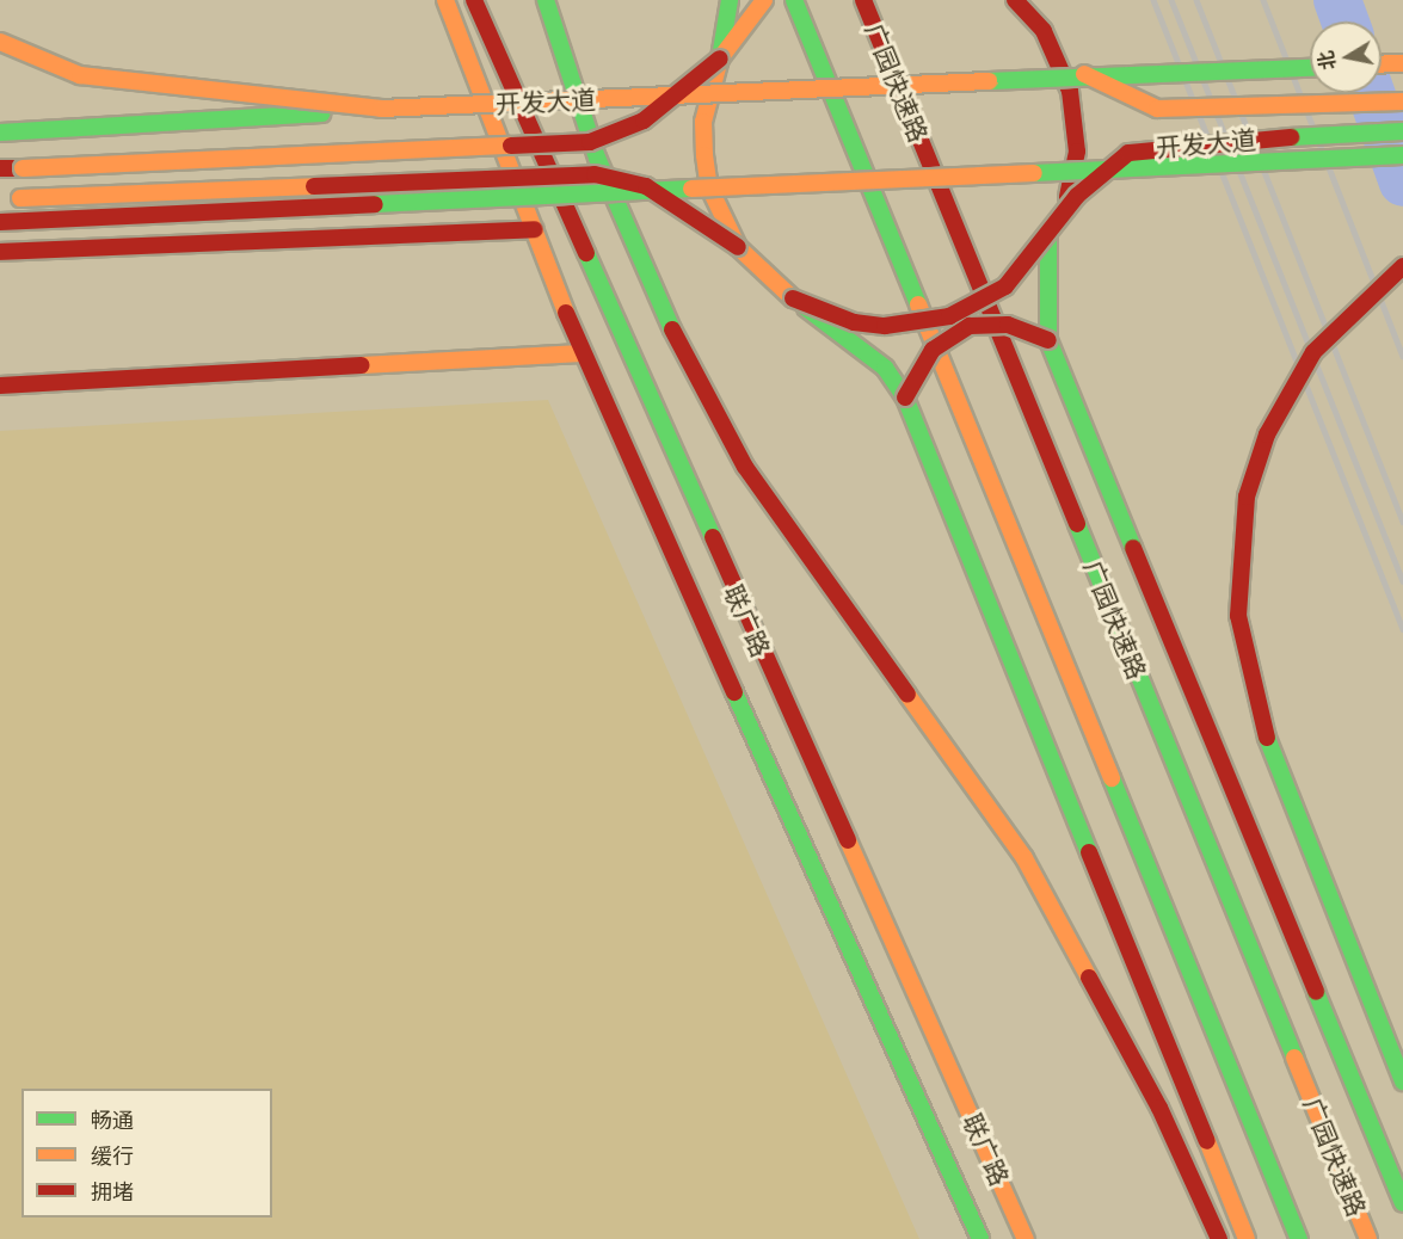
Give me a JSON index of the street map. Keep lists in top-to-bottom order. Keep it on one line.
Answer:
{"streets":{"main road":["广园快速路","开发大道","联广路"]},"legend":["畅通","缓行","拥堵"],"north":"left"}
